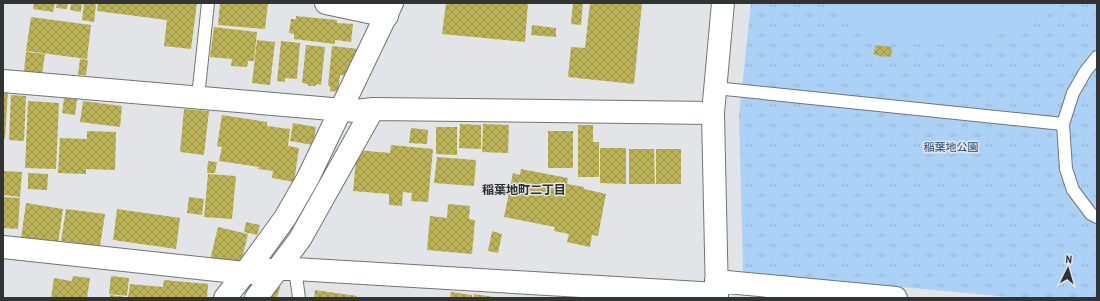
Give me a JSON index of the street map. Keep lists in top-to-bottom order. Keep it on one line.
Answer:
{"districts":["稲葉地町二丁目"],"parks":["稲葉地公園"],"north":"top"}
